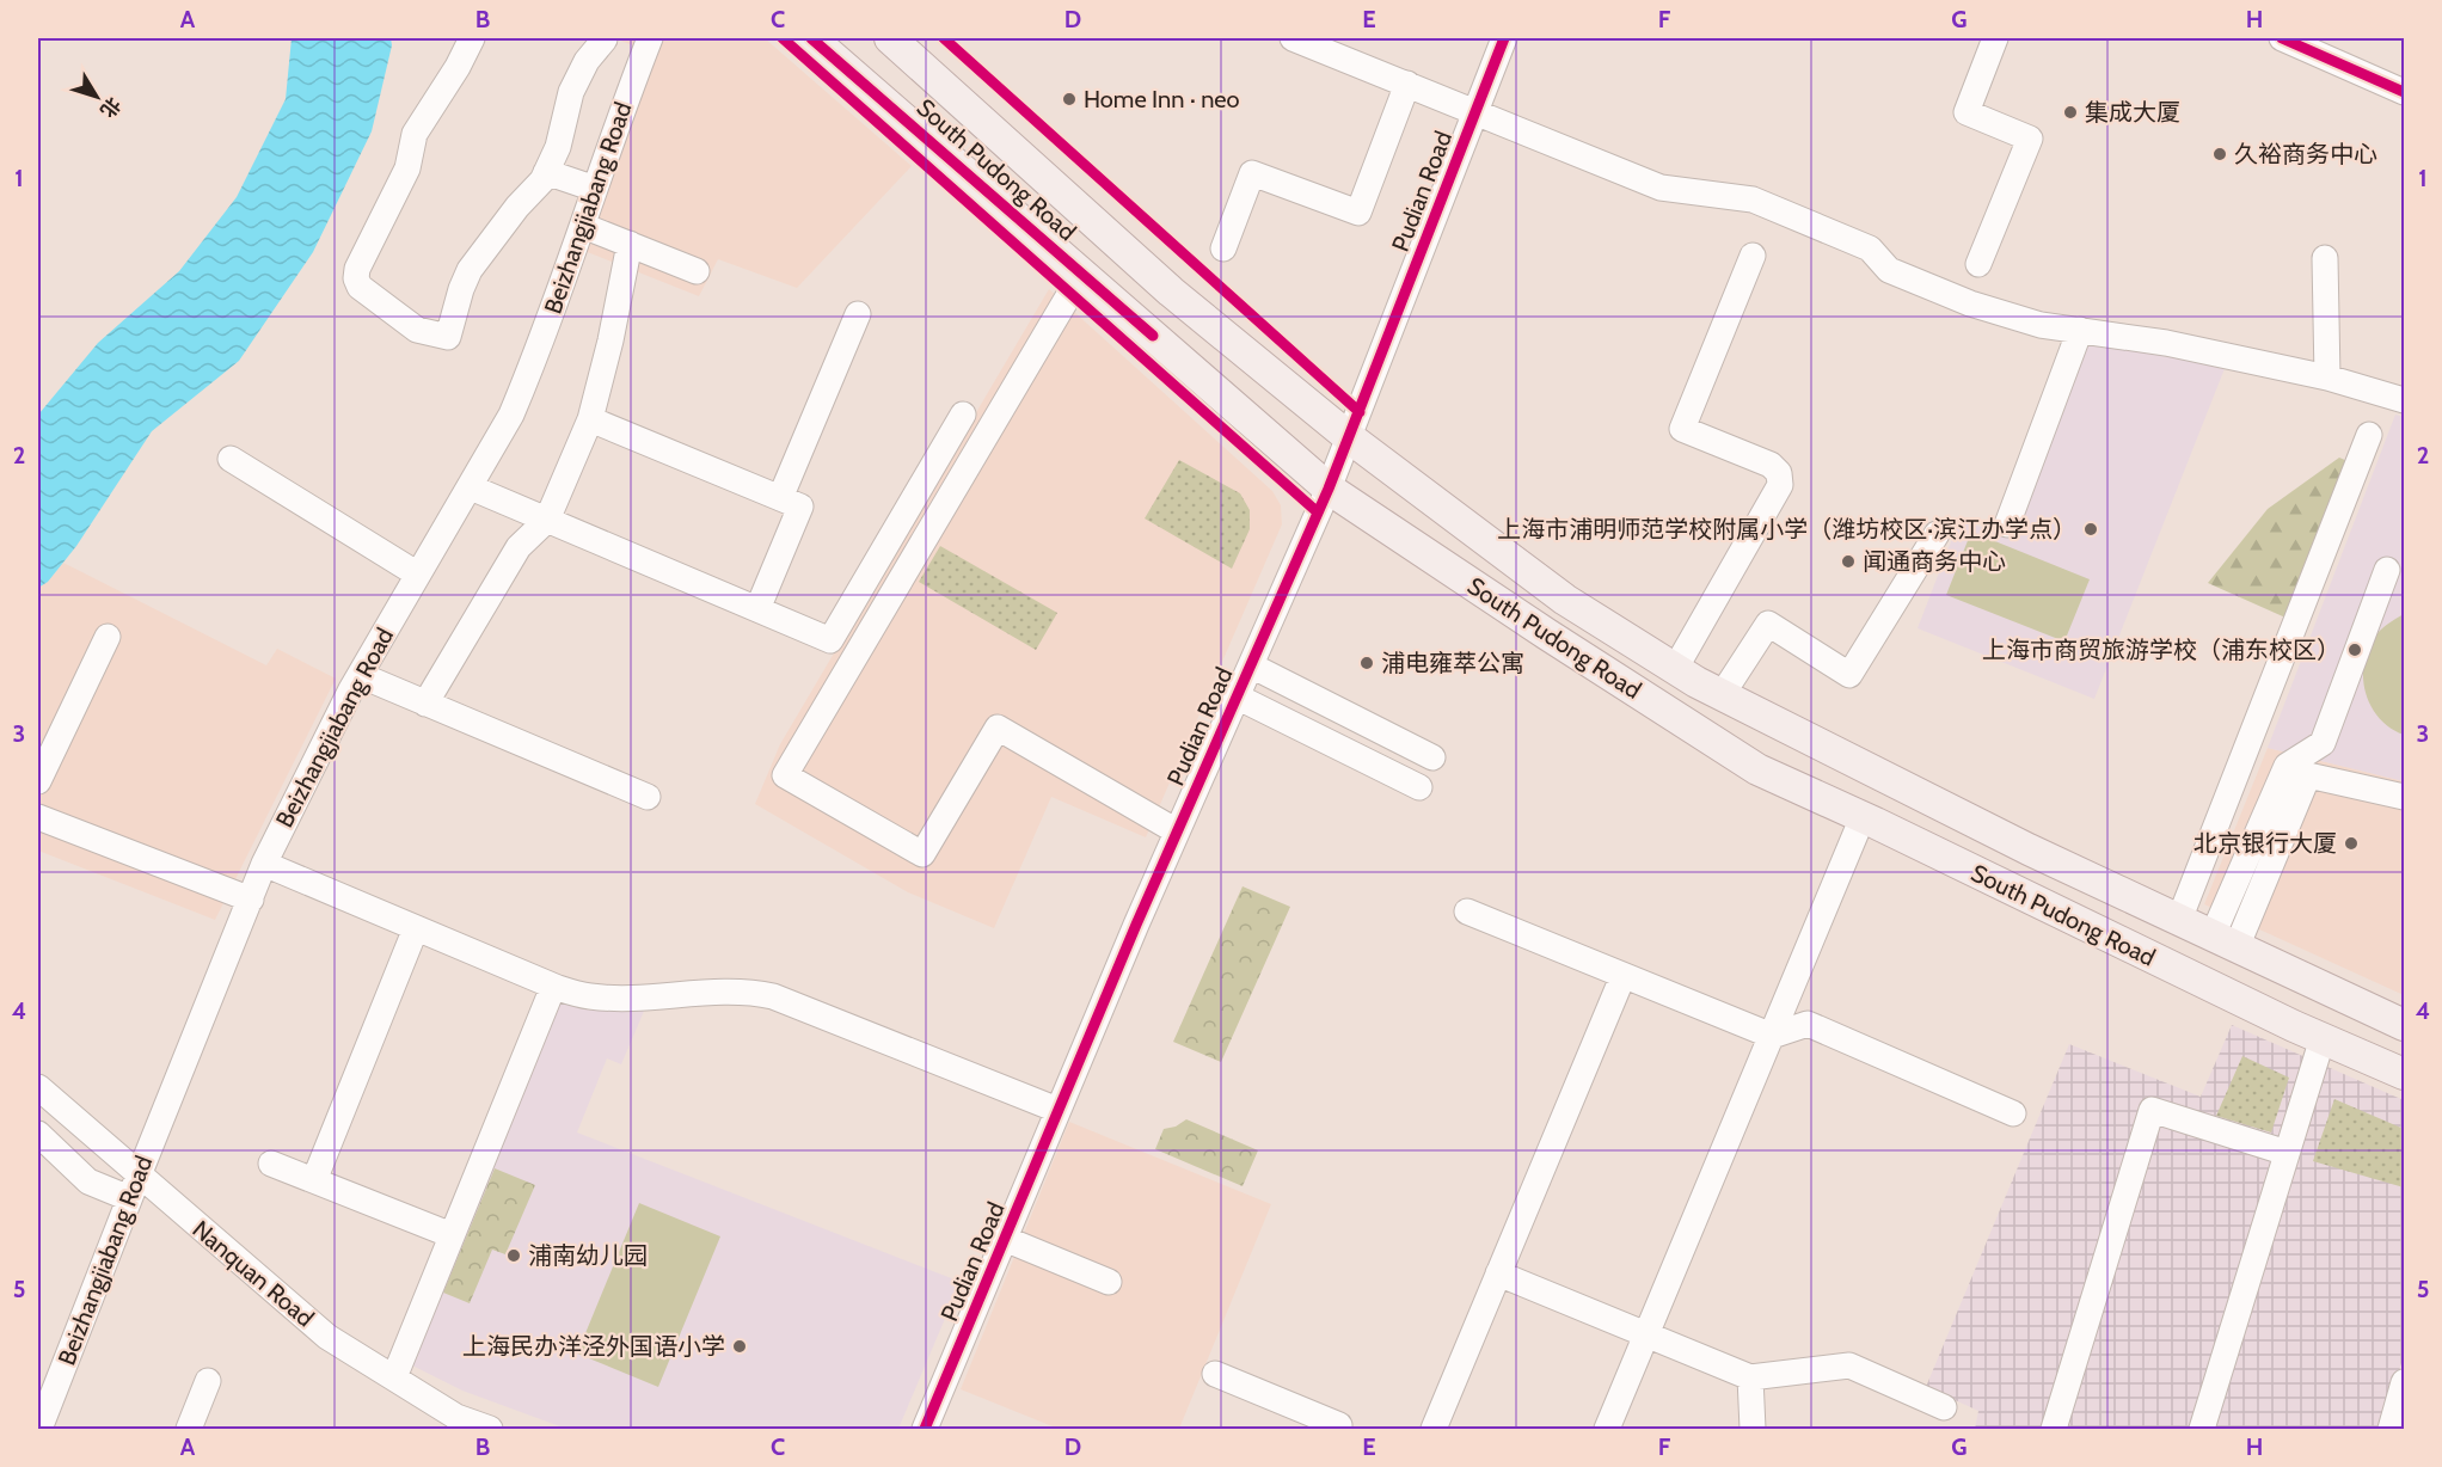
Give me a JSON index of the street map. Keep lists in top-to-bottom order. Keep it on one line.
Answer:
{"streets":{"main road":["South Pudong Road"],"street":["Pudian Road","Beizhangjiabang Road","Nanquan Road"]},"crossings":[["South Pudong Road","Pudian Road"],["Beizhangjiabang Road","Nanquan Road"]],"places":["Home Inn · neo","集成大厦","久裕商务中心","上海市浦明师范学校附属小学（潍坊校区·滨江办学点）","闻通商务中心","上海市商贸旅游学校（浦东校区）","浦电雍萃公寓","北京银行大厦","浦南幼儿园","上海民办洋泾外国语小学"],"north":"bottom right","grid":{"columns":["A","B","C","D","E","F","G","H"],"rows":["1","2","3","4","5"]}}
